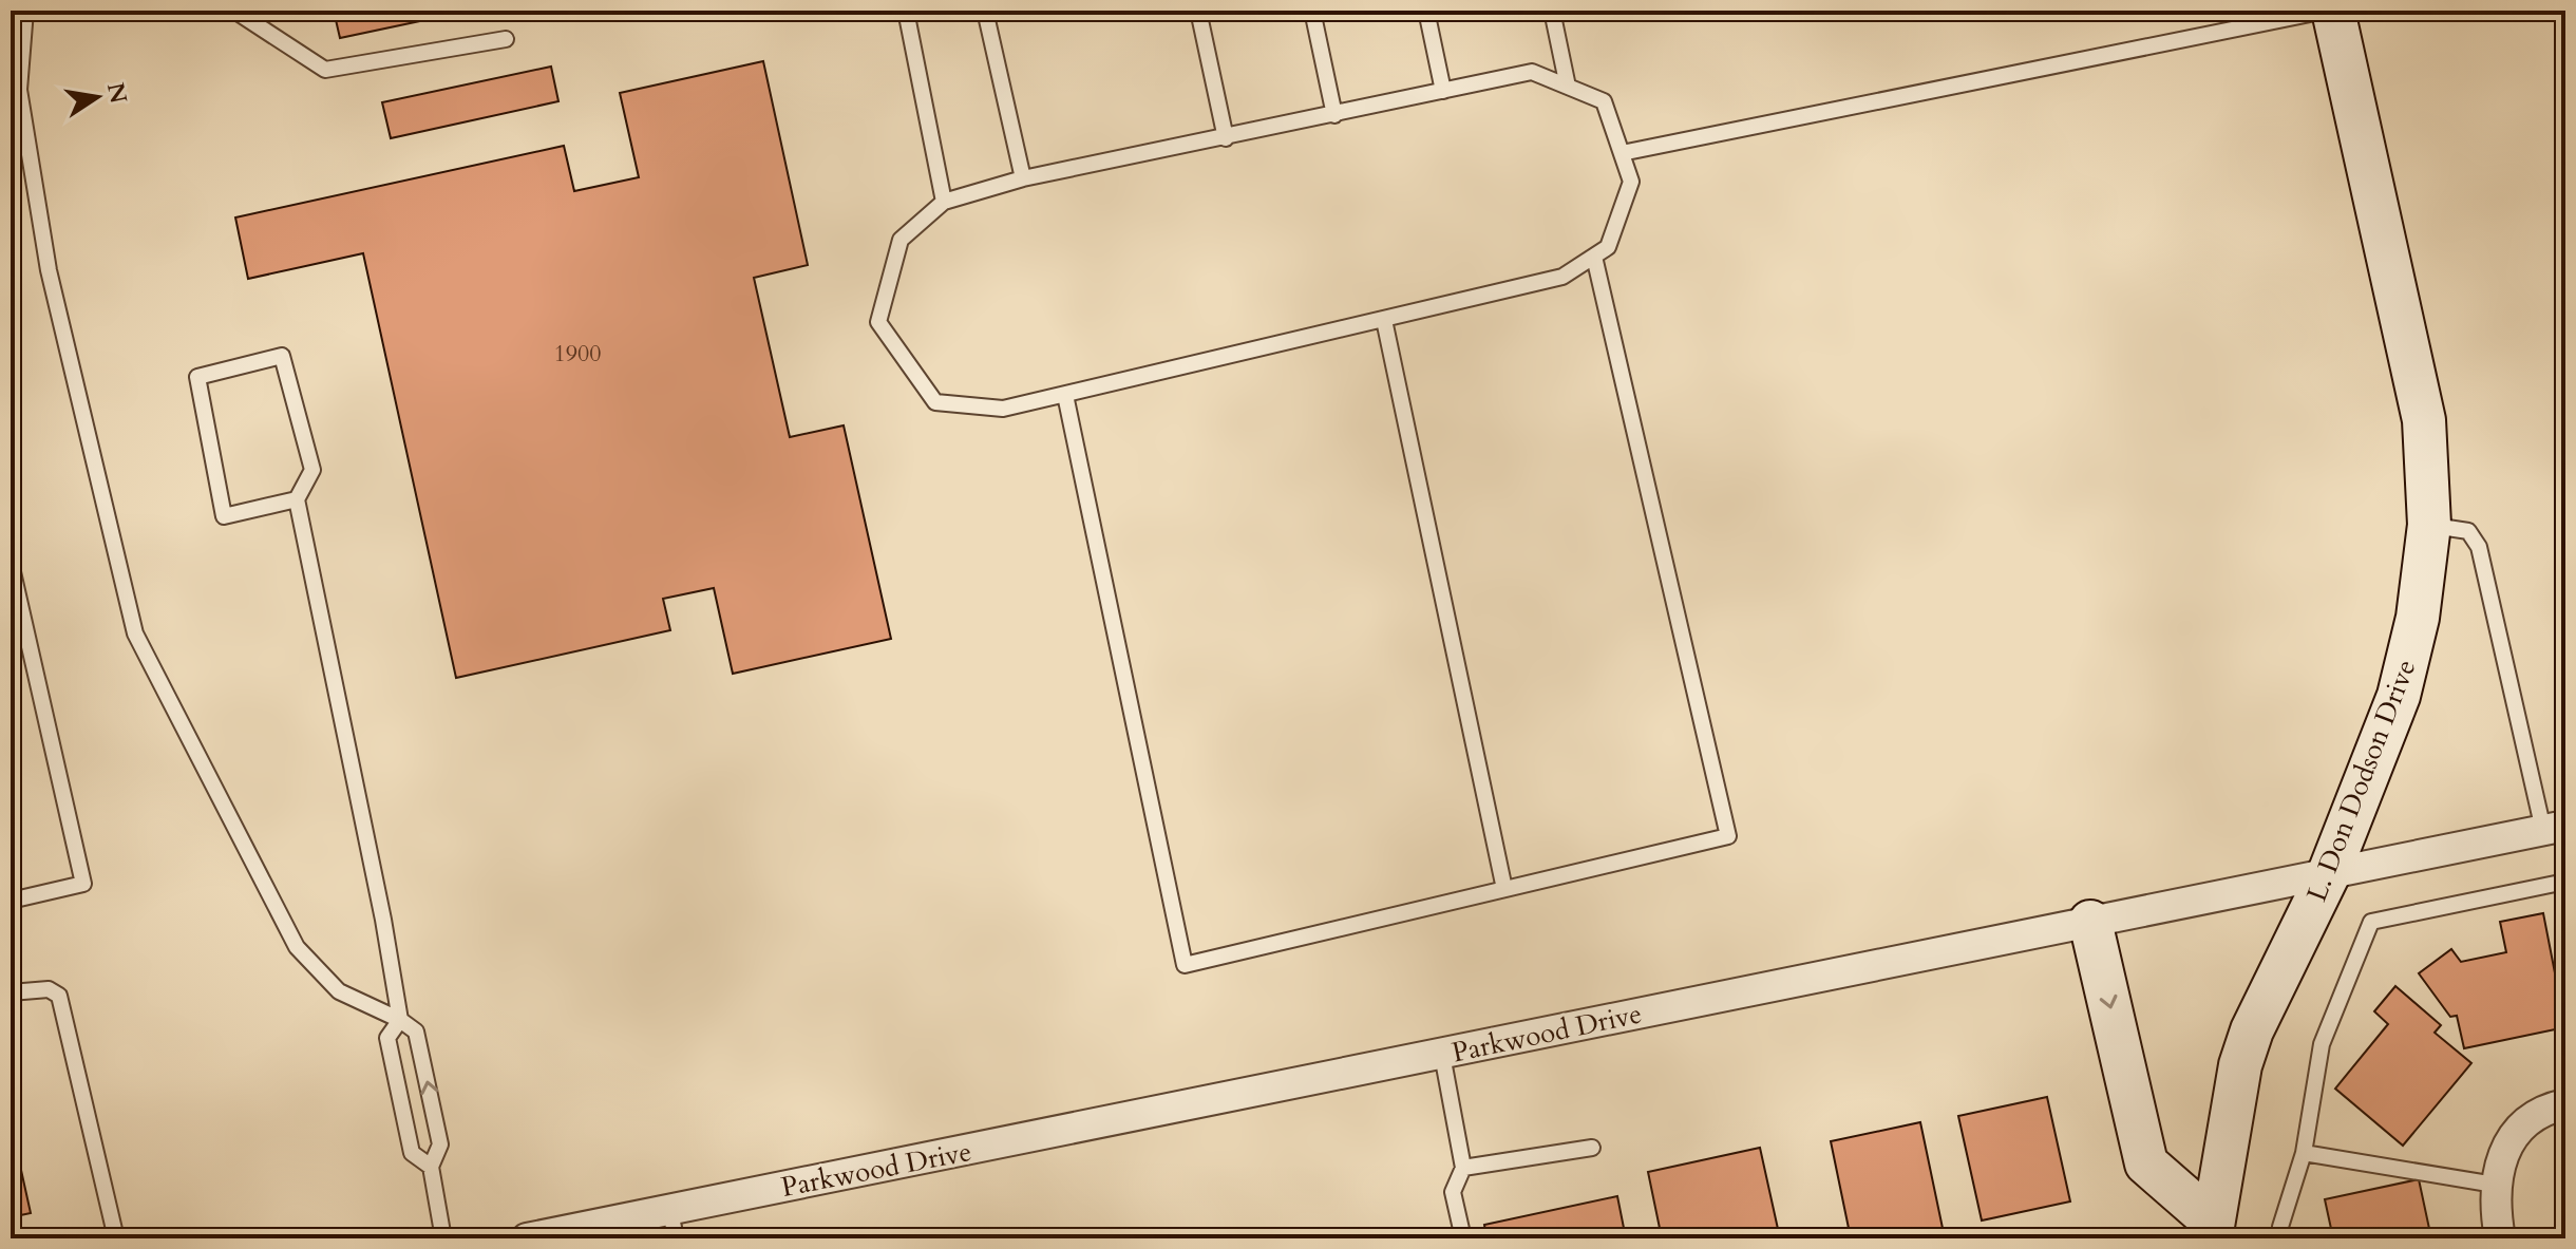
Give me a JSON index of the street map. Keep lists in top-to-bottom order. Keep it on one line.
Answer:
{"streets":{"street":["L. Don Dodson Drive","Parkwood Drive"]},"crossings":[["L. Don Dodson Drive","Parkwood Drive"]],"house_numbers":["1900"],"north":"right"}
